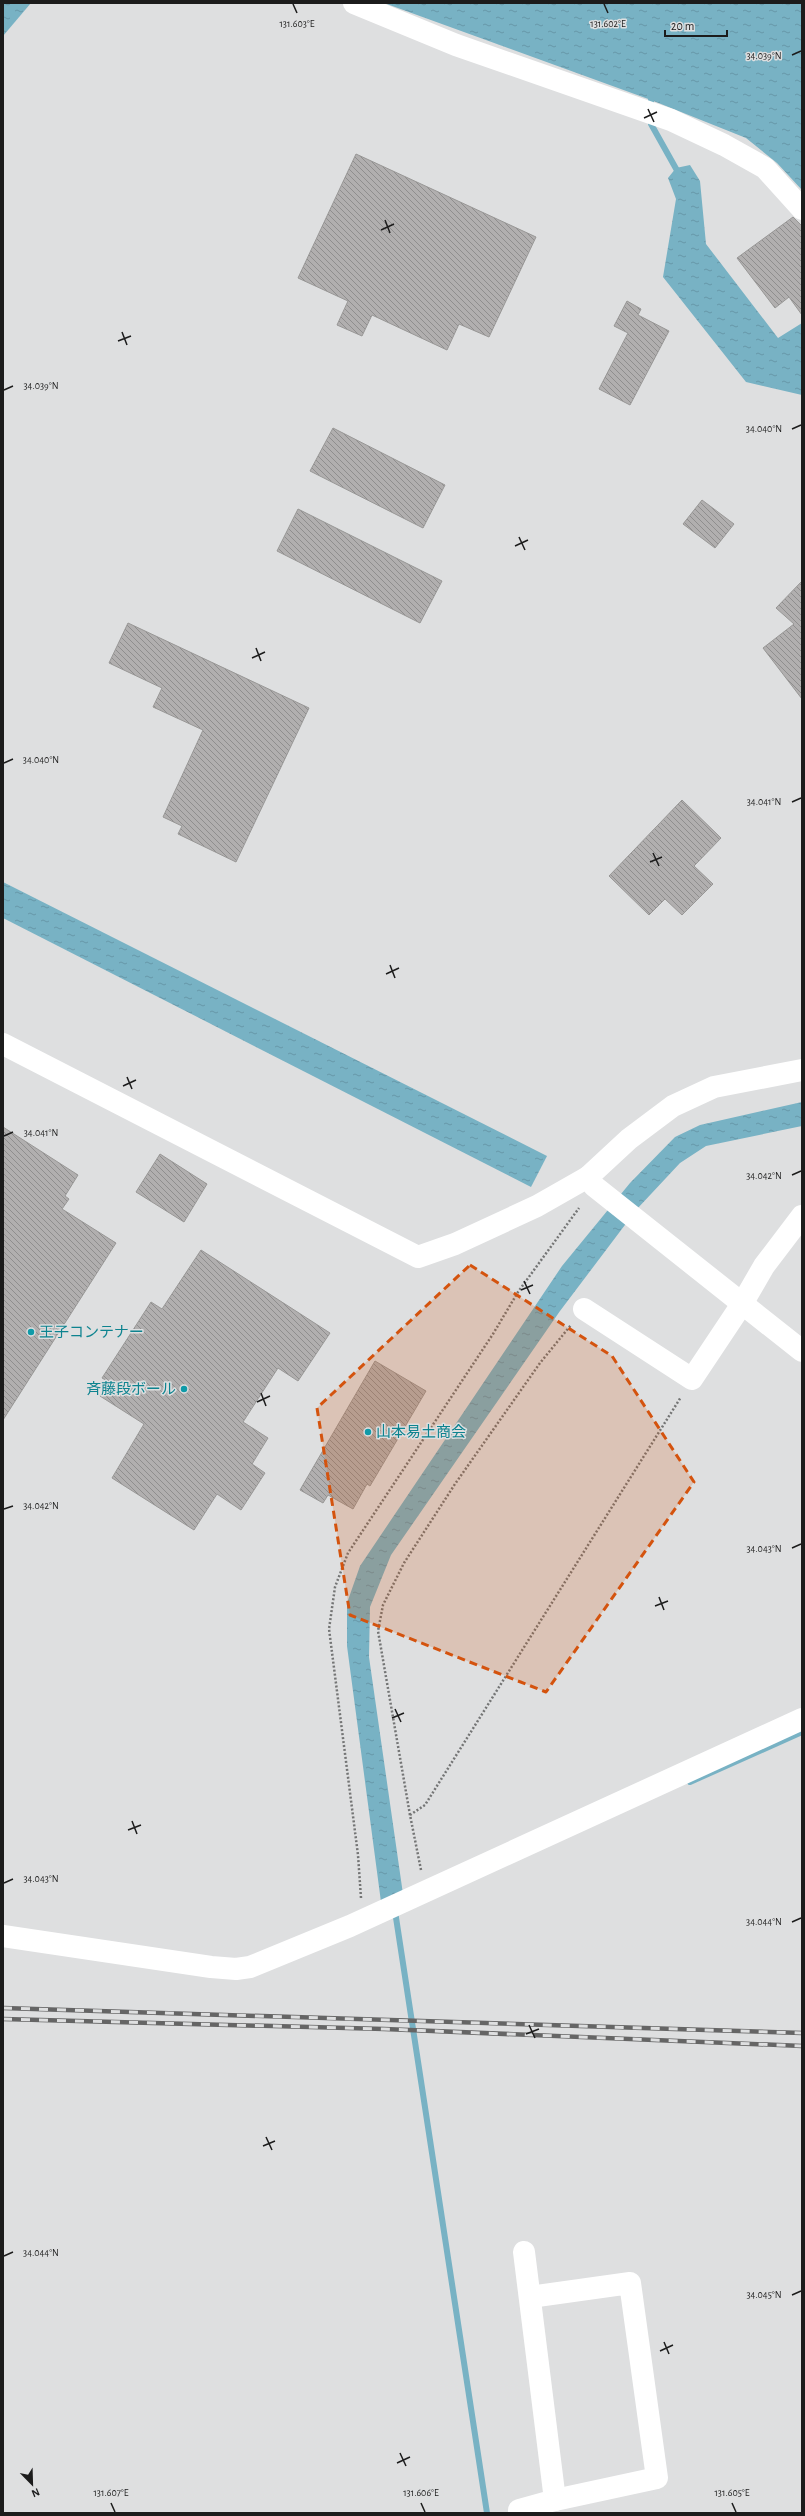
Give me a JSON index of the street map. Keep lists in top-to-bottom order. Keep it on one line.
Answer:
{"places":["王子コンテナー","斉藤段ボール","山本易土商会"],"scale_bar":"20 m","north":"bottom right","coordinates":["131.603°E","131.602°E","34.039°N","34.040°N","34.041°N","34.042°N","34.043°N","34.044°N","34.045°N","131.607°E","131.606°E","131.605°E"]}
